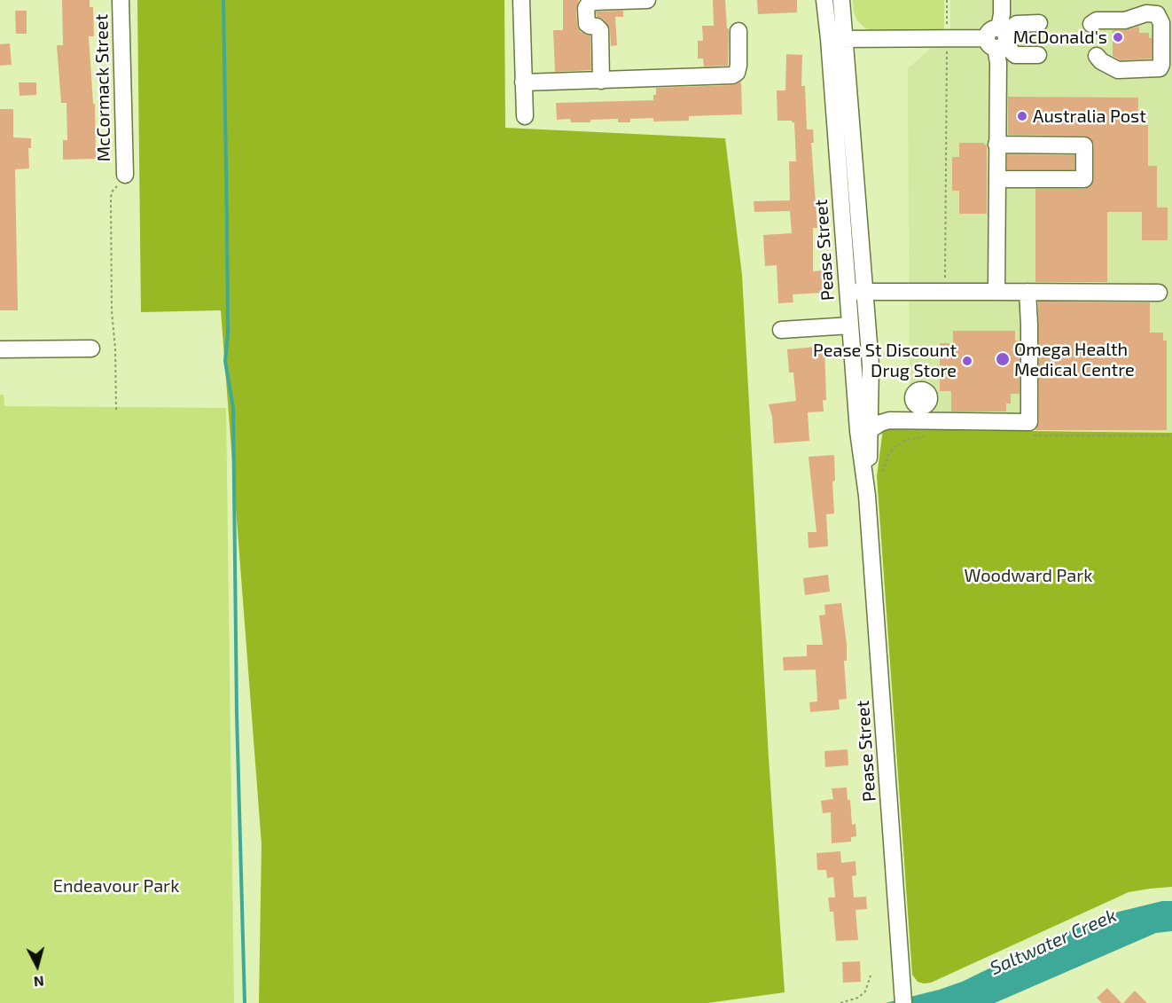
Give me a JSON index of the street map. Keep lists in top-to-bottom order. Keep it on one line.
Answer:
{"streets":{"street":["McCormack Street","Pease Street"]},"water":["Saltwater Creek"],"parks":["Woodward Park","Endeavour Park"],"places":["McDonald's","Australia Post","Omega Health Medical Centre","Pease St Discount Drug Store"],"north":"bottom"}
